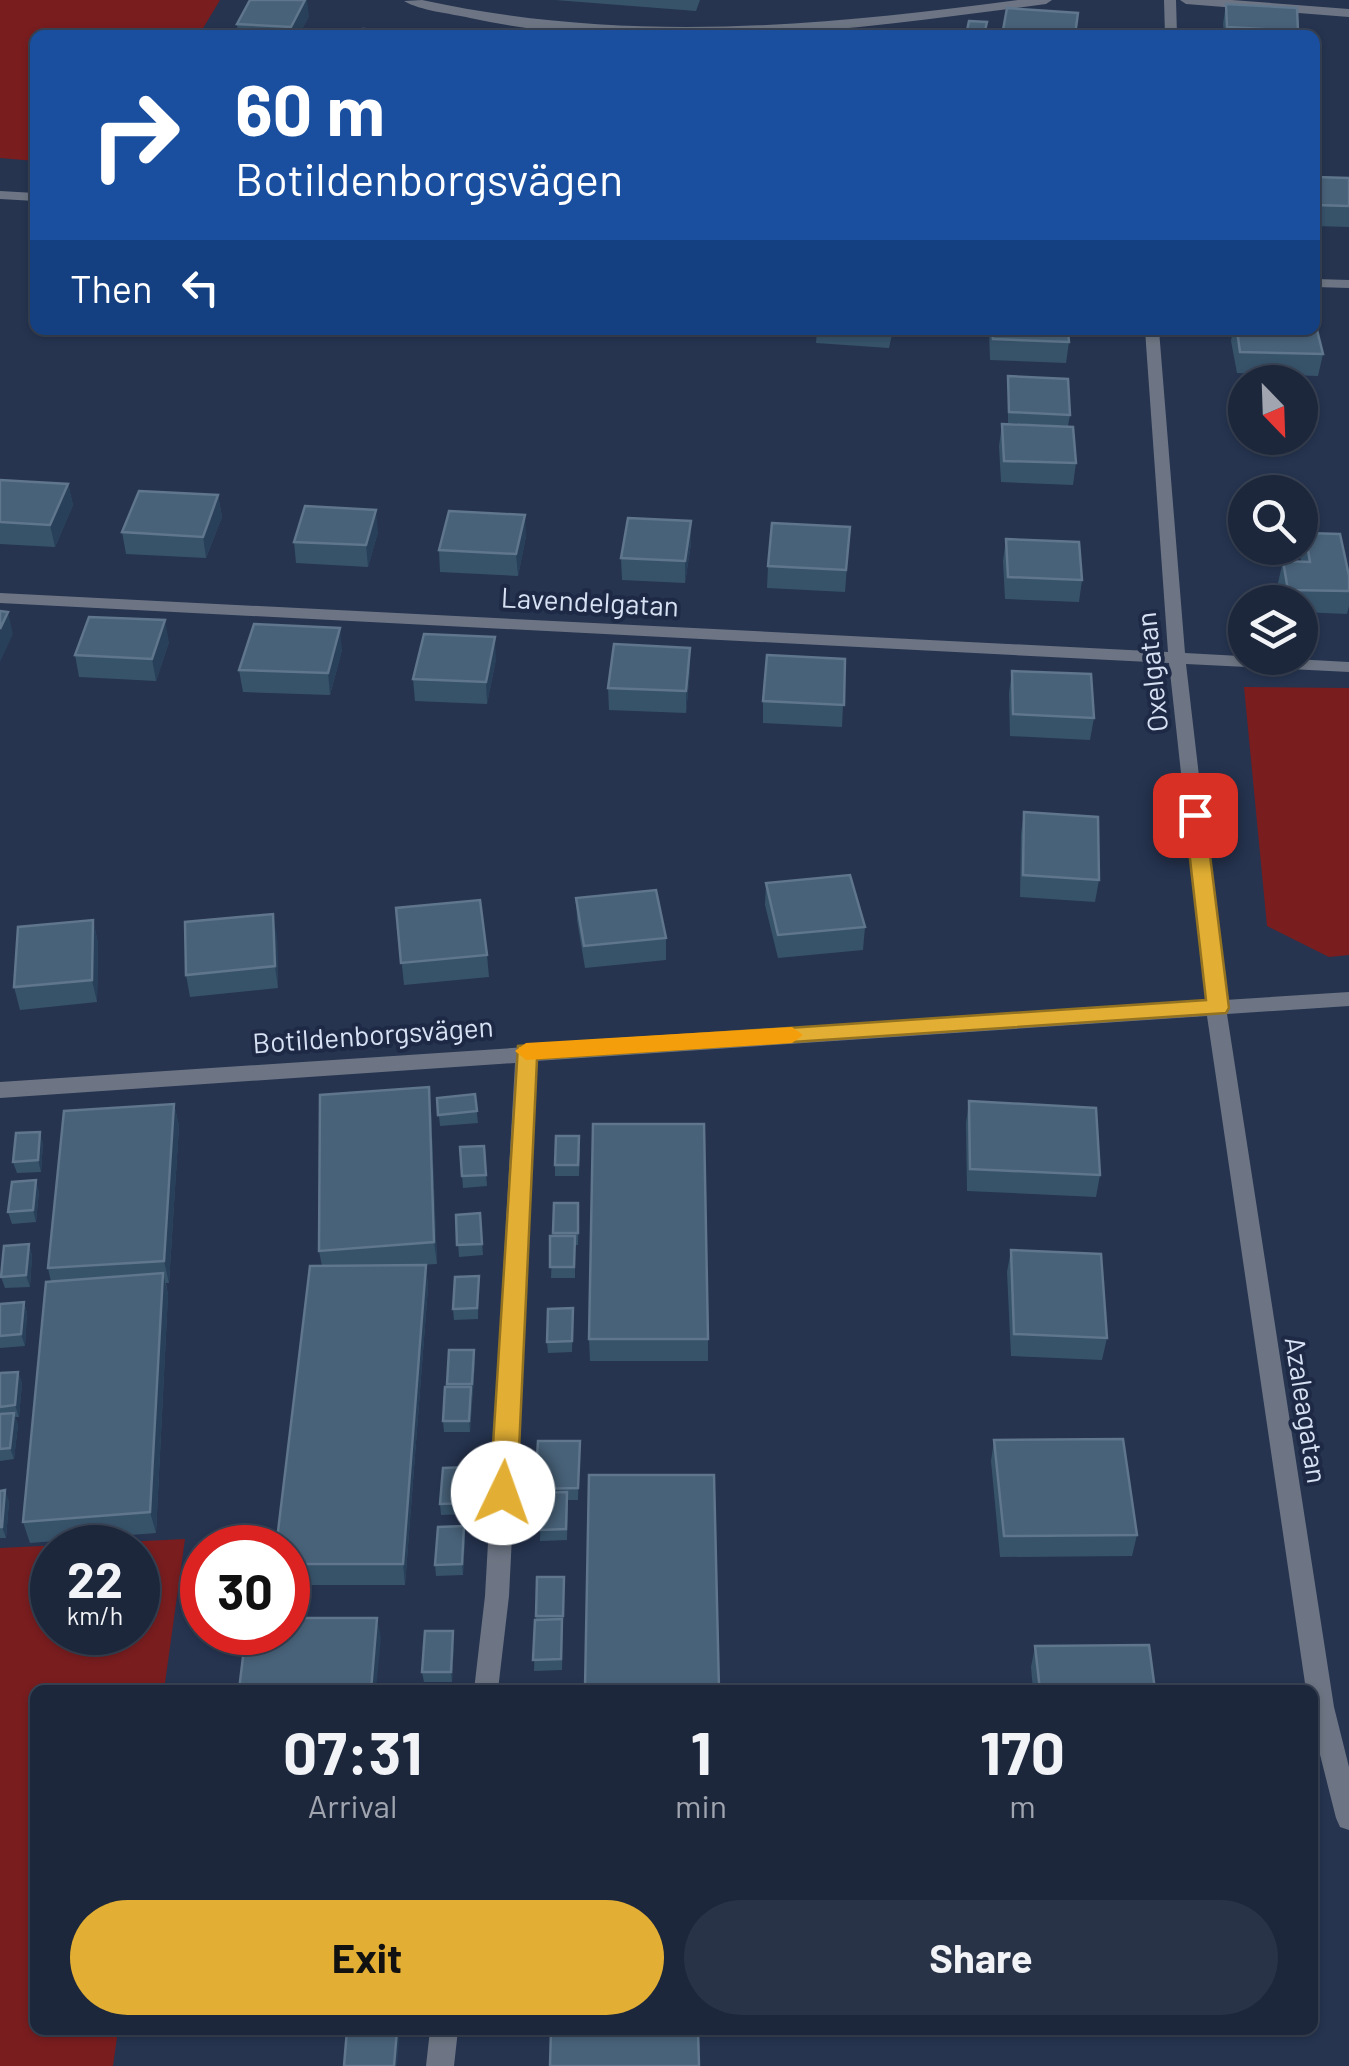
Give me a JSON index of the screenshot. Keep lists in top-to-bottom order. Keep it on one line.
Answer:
{"streets":{"street":["Lavendelgatan","Oxelgatan","Botildenborgsvägen","Azaleagatan"]},"crossings":[["Lavendelgatan","Oxelgatan"],["Oxelgatan","Botildenborgsvägen"],["Oxelgatan","Azaleagatan"],["Botildenborgsvägen","Azaleagatan"]],"north":"bottom right","page":{"turn":["60 m","Botildenborgsvägen"],"then":"Then","speed":"22 km/h","limit":"30","eta":["07:31","Arrival","1","min","170","m"],"buttons":["Exit","Share"]}}
